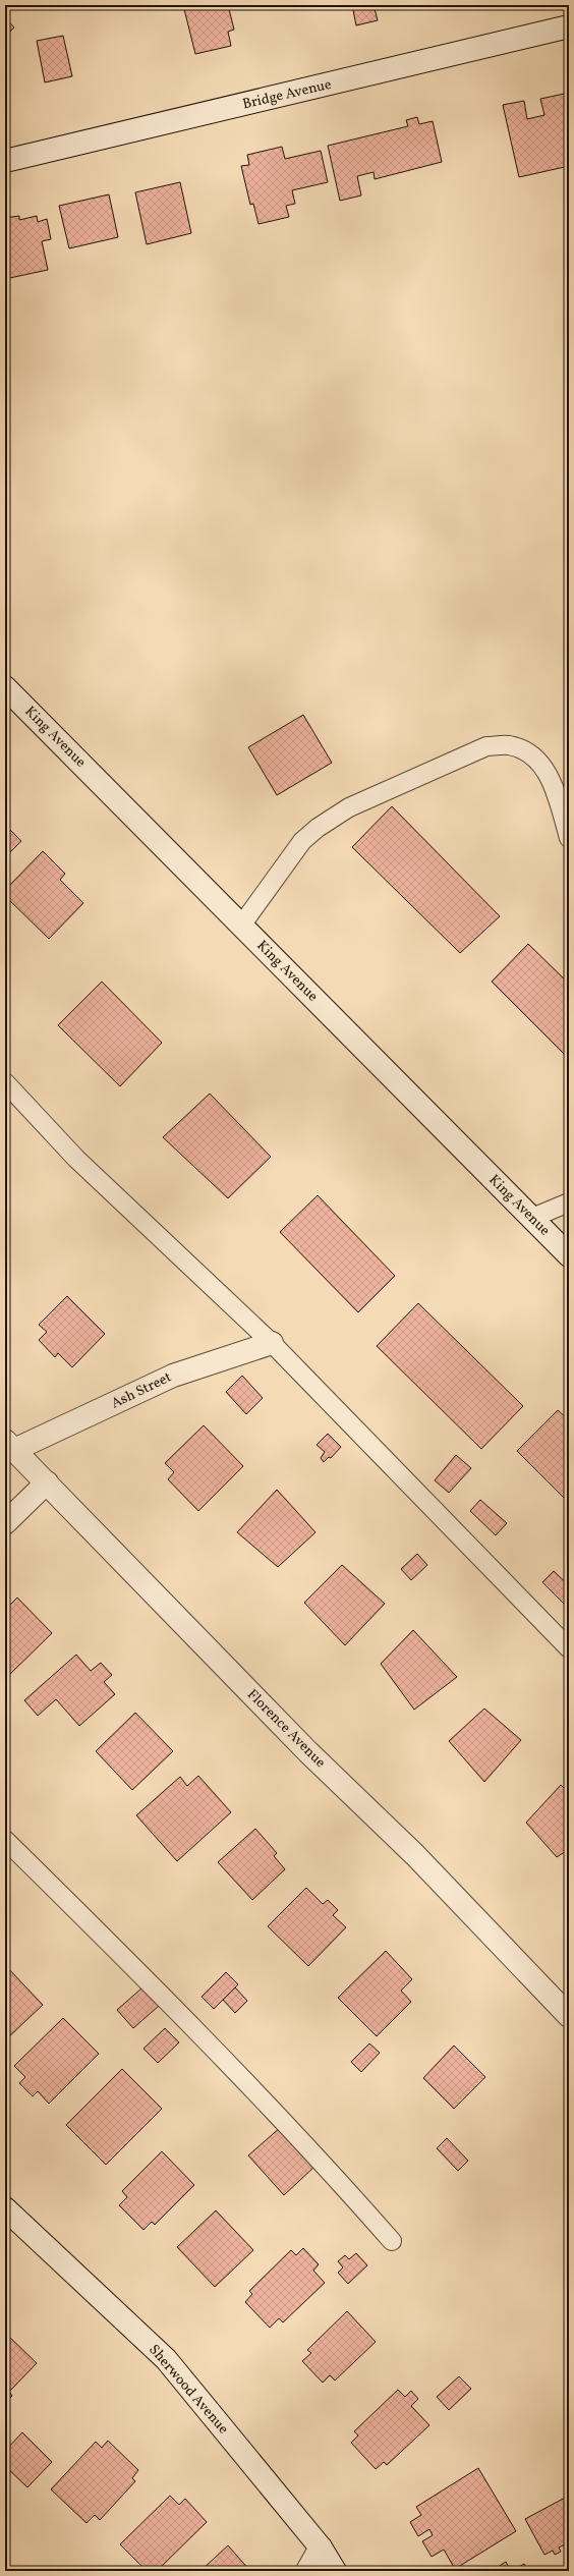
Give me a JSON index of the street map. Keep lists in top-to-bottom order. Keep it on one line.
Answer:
{"streets":{"street":["Bridge Avenue","King Avenue","Ash Street","Florence Avenue","Sherwood Avenue"]},"crossings":[["Ash Street","Florence Avenue"]]}
